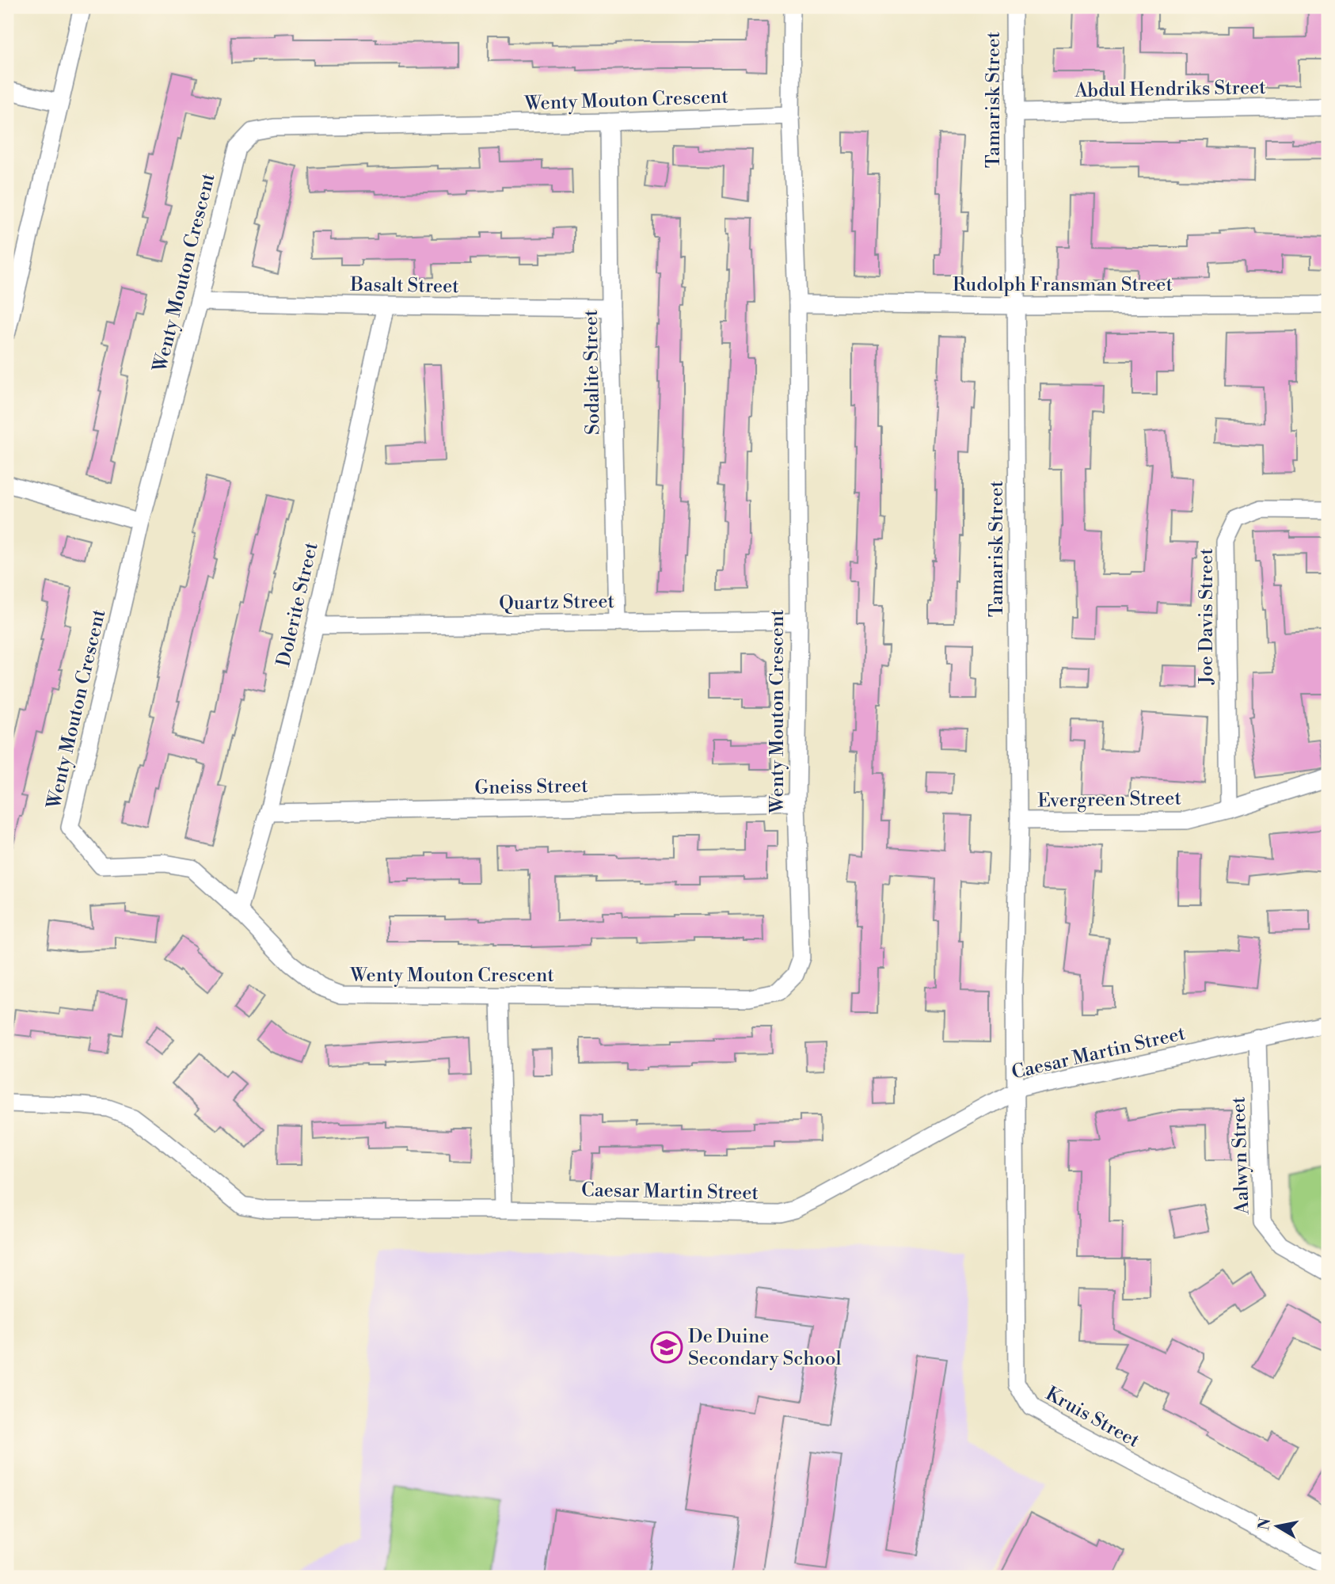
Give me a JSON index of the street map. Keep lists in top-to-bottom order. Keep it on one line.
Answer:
{"streets":{"street":["Abdul Hendriks Street","Wenty Mouton Crescent","Tamarisk Street","Rudolph Fransman Street","Basalt Street","Sodalite Street","Quartz Street","Dolerite Street","Joe Davis Street","Gneiss Street","Evergreen Street","Caesar Martin Street","Aalwyn Street","Kruis Street"]},"crossings":[["Abdul Hendriks Street","Tamarisk Street"],["Wenty Mouton Crescent","Rudolph Fransman Street"],["Wenty Mouton Crescent","Basalt Street"],["Wenty Mouton Crescent","Sodalite Street"],["Wenty Mouton Crescent","Quartz Street"],["Wenty Mouton Crescent","Dolerite Street"],["Wenty Mouton Crescent","Gneiss Street"],["Tamarisk Street","Rudolph Fransman Street"],["Tamarisk Street","Evergreen Street"],["Tamarisk Street","Caesar Martin Street"],["Tamarisk Street","Kruis Street"],["Basalt Street","Sodalite Street"],["Basalt Street","Dolerite Street"],["Sodalite Street","Quartz Street"],["Quartz Street","Dolerite Street"],["Dolerite Street","Gneiss Street"],["Joe Davis Street","Evergreen Street"],["Caesar Martin Street","Aalwyn Street"],["Caesar Martin Street","Kruis Street"]],"places":{"school or university":["De Duine Secondary School"]},"north":"left"}
